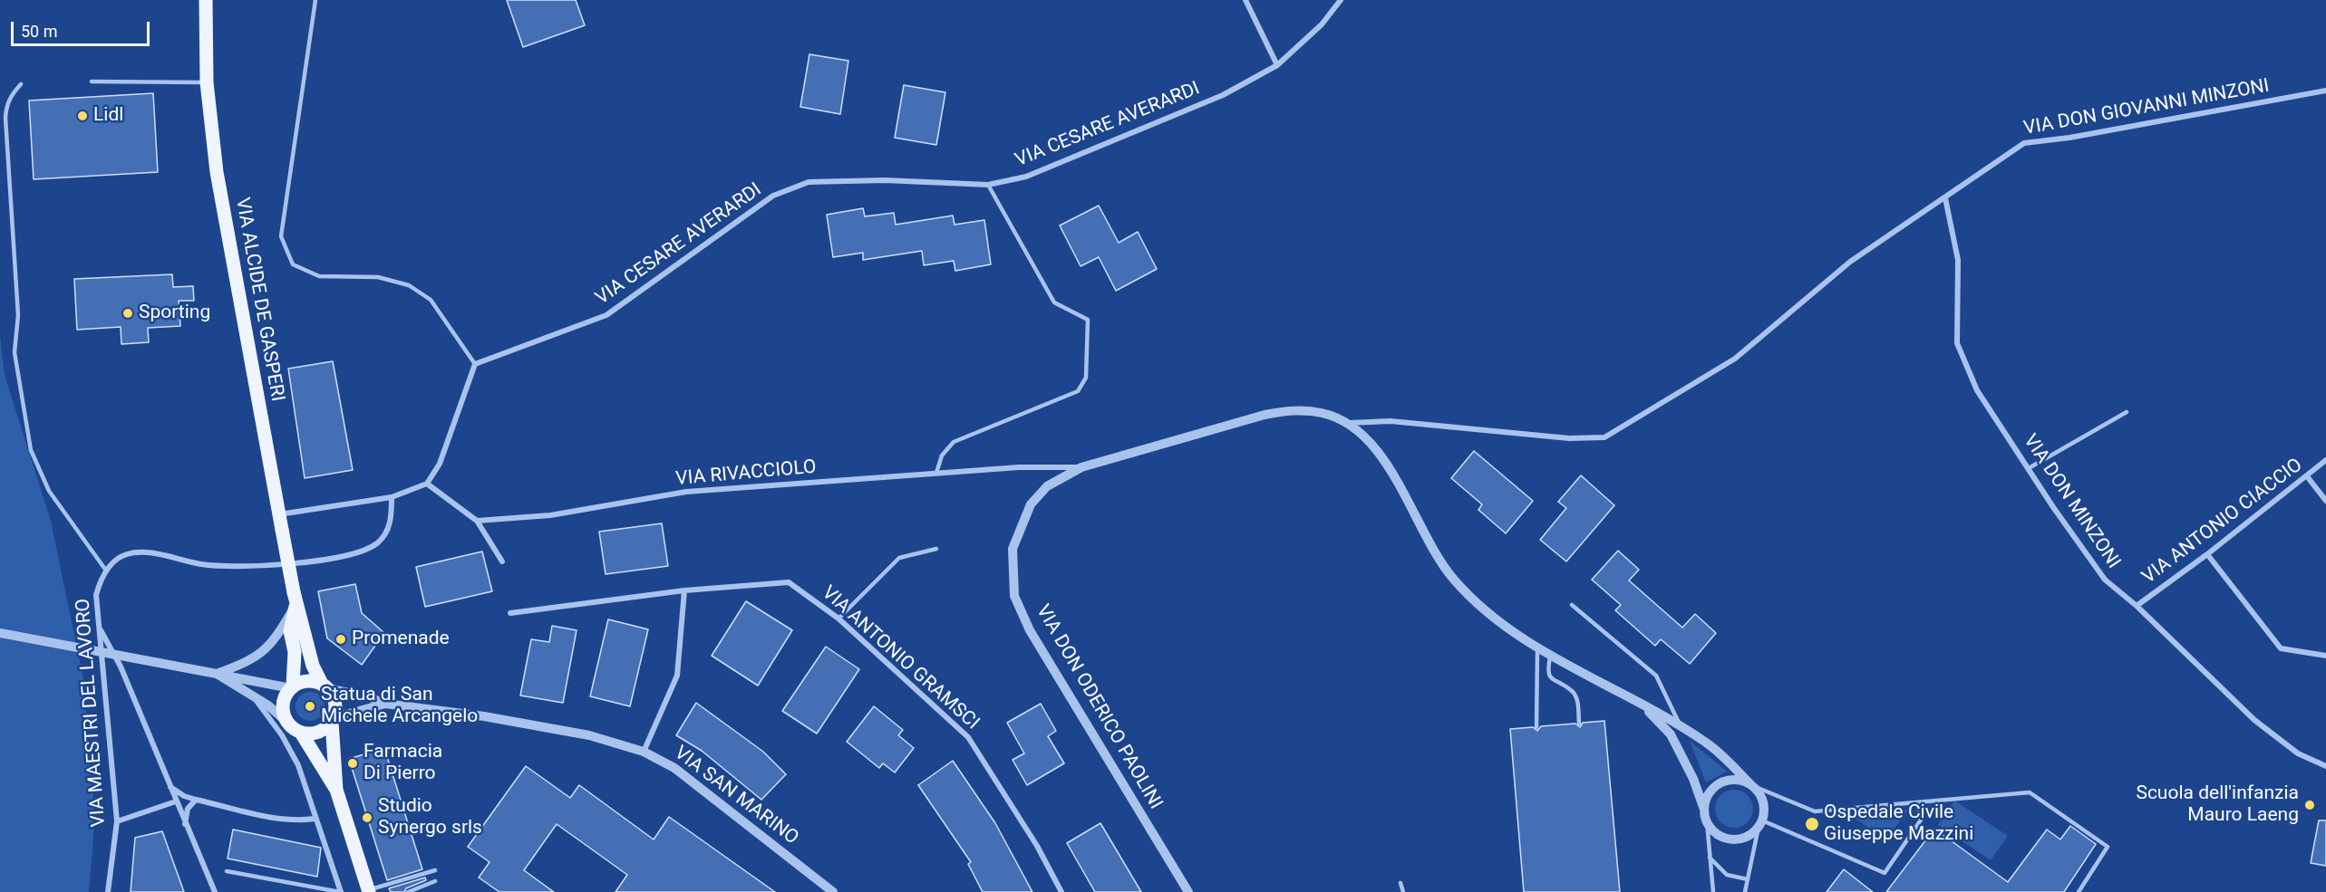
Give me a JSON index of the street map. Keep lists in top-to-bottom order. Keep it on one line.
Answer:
{"streets":{"main road":["VIA ALCIDE DE GASPERI"],"street":["VIA DON GIOVANNI MINZONI","VIA CESARE AVERARDI","VIA RIVACCIOLO","VIA DON MINZONI","VIA ANTONIO CIACCIO","VIA ANTONIO GRAMSCI","VIA DON ODERICO PAOLINI","VIA MAESTRI DEL LAVORO","VIA SAN MARINO"]},"crossings":[["VIA DON GIOVANNI MINZONI","VIA DON MINZONI"],["VIA DON GIOVANNI MINZONI","VIA DON ODERICO PAOLINI"],["VIA ALCIDE DE GASPERI","VIA SAN MARINO"],["VIA RIVACCIOLO","VIA DON ODERICO PAOLINI"],["VIA DON MINZONI","VIA ANTONIO CIACCIO"]],"places":["Lidl","Sporting","Promenade","Statua di San Michele Arcangelo","Farmacia Di Pierro","Scuola dell'infanzia Mauro Laeng","Studio Synergo srls","Ospedale Civile Giuseppe Mazzini"],"scale_bar":"50 m"}
